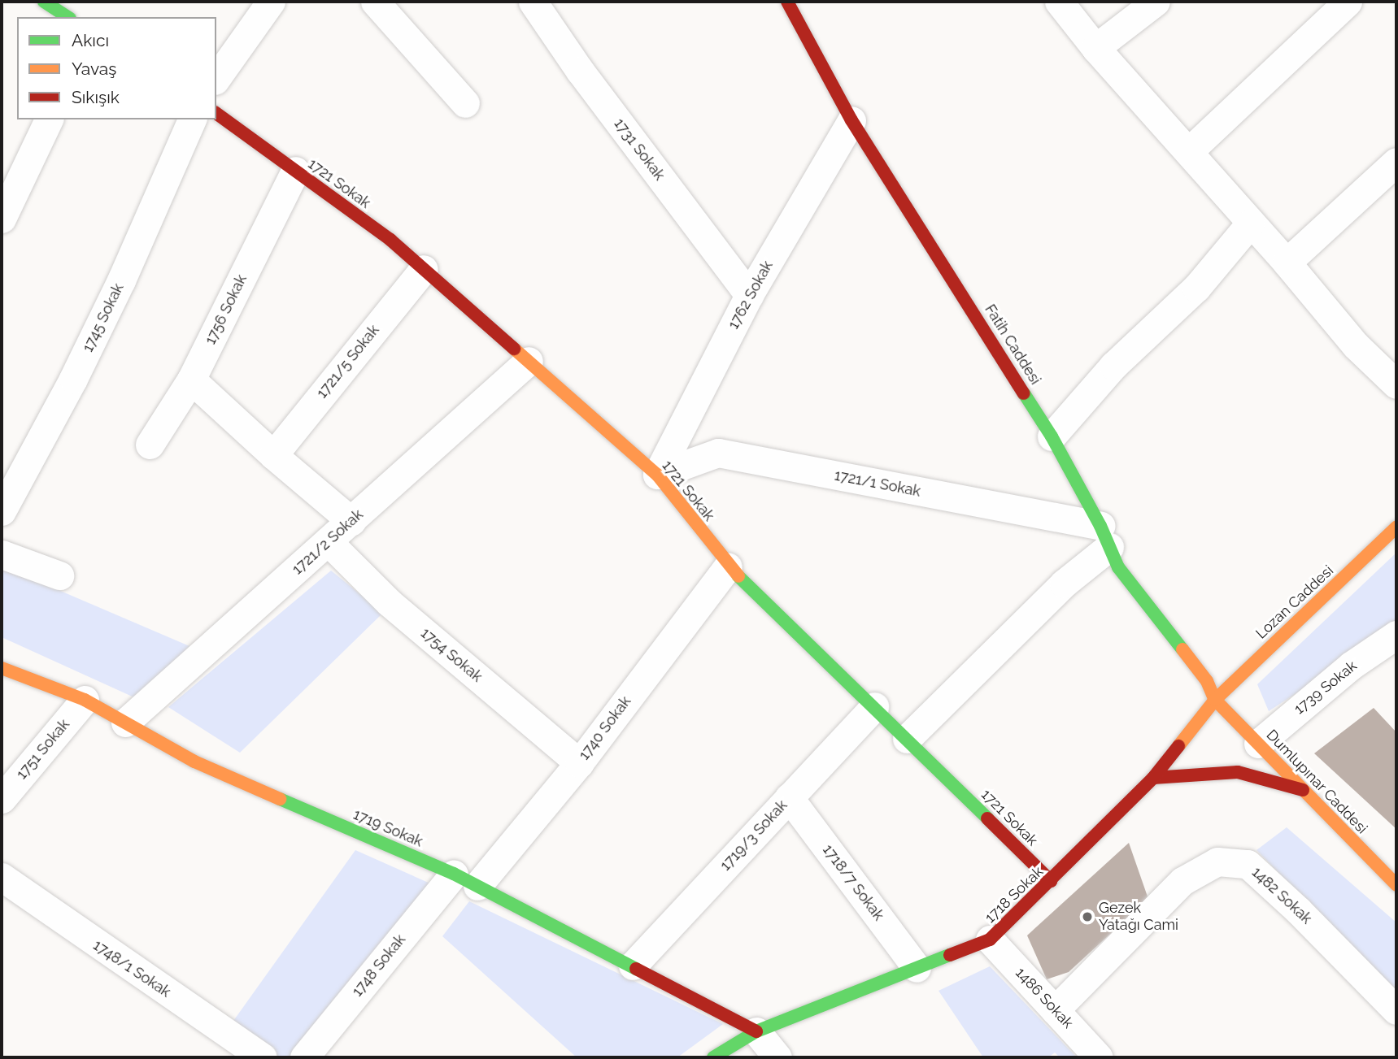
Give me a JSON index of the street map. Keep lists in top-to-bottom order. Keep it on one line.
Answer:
{"streets":{"street":["1731 Sokak","1721 Sokak","1762 Sokak","1756 Sokak","1745 Sokak","Fatih Caddesi","1721/5 Sokak","1721/1 Sokak","1721/2 Sokak","Lozan Caddesi","1754 Sokak","1739 Sokak","1740 Sokak","1751 Sokak","Dumlupınar Caddesi","1719 Sokak","1719/3 Sokak","1718/7 Sokak","1718 Sokak","1482 Sokak","1748 Sokak","1748/1 Sokak","1486 Sokak"]},"crossings":[["1731 Sokak","1762 Sokak"],["1721 Sokak","1762 Sokak"],["1721 Sokak","1756 Sokak"],["1721 Sokak","1721/5 Sokak"],["1721 Sokak","1721/1 Sokak"],["1721 Sokak","1721/2 Sokak"],["1721 Sokak","1740 Sokak"],["1721 Sokak","1719/3 Sokak"],["1721 Sokak","1718 Sokak"],["1762 Sokak","Fatih Caddesi"],["1762 Sokak","1721/1 Sokak"],["Fatih Caddesi","1721/1 Sokak"],["Fatih Caddesi","Lozan Caddesi"],["Fatih Caddesi","Dumlupınar Caddesi"],["Fatih Caddesi","1718 Sokak"],["1721/2 Sokak","1754 Sokak"],["1721/2 Sokak","1719 Sokak"],["Lozan Caddesi","Dumlupınar Caddesi"],["Lozan Caddesi","1718 Sokak"],["1754 Sokak","1740 Sokak"],["1739 Sokak","Dumlupınar Caddesi"],["1740 Sokak","1719 Sokak"],["1740 Sokak","1748 Sokak"],["1751 Sokak","1719 Sokak"],["Dumlupınar Caddesi","1718 Sokak"],["1719 Sokak","1719/3 Sokak"],["1719 Sokak","1718 Sokak"],["1719 Sokak","1748 Sokak"],["1719/3 Sokak","1718/7 Sokak"],["1718/7 Sokak","1718 Sokak"],["1718 Sokak","1486 Sokak"],["1482 Sokak","1486 Sokak"]],"places":["Gezek Yatağı Cami"],"legend":["Akıcı","Yavaş","Sıkışık"]}
